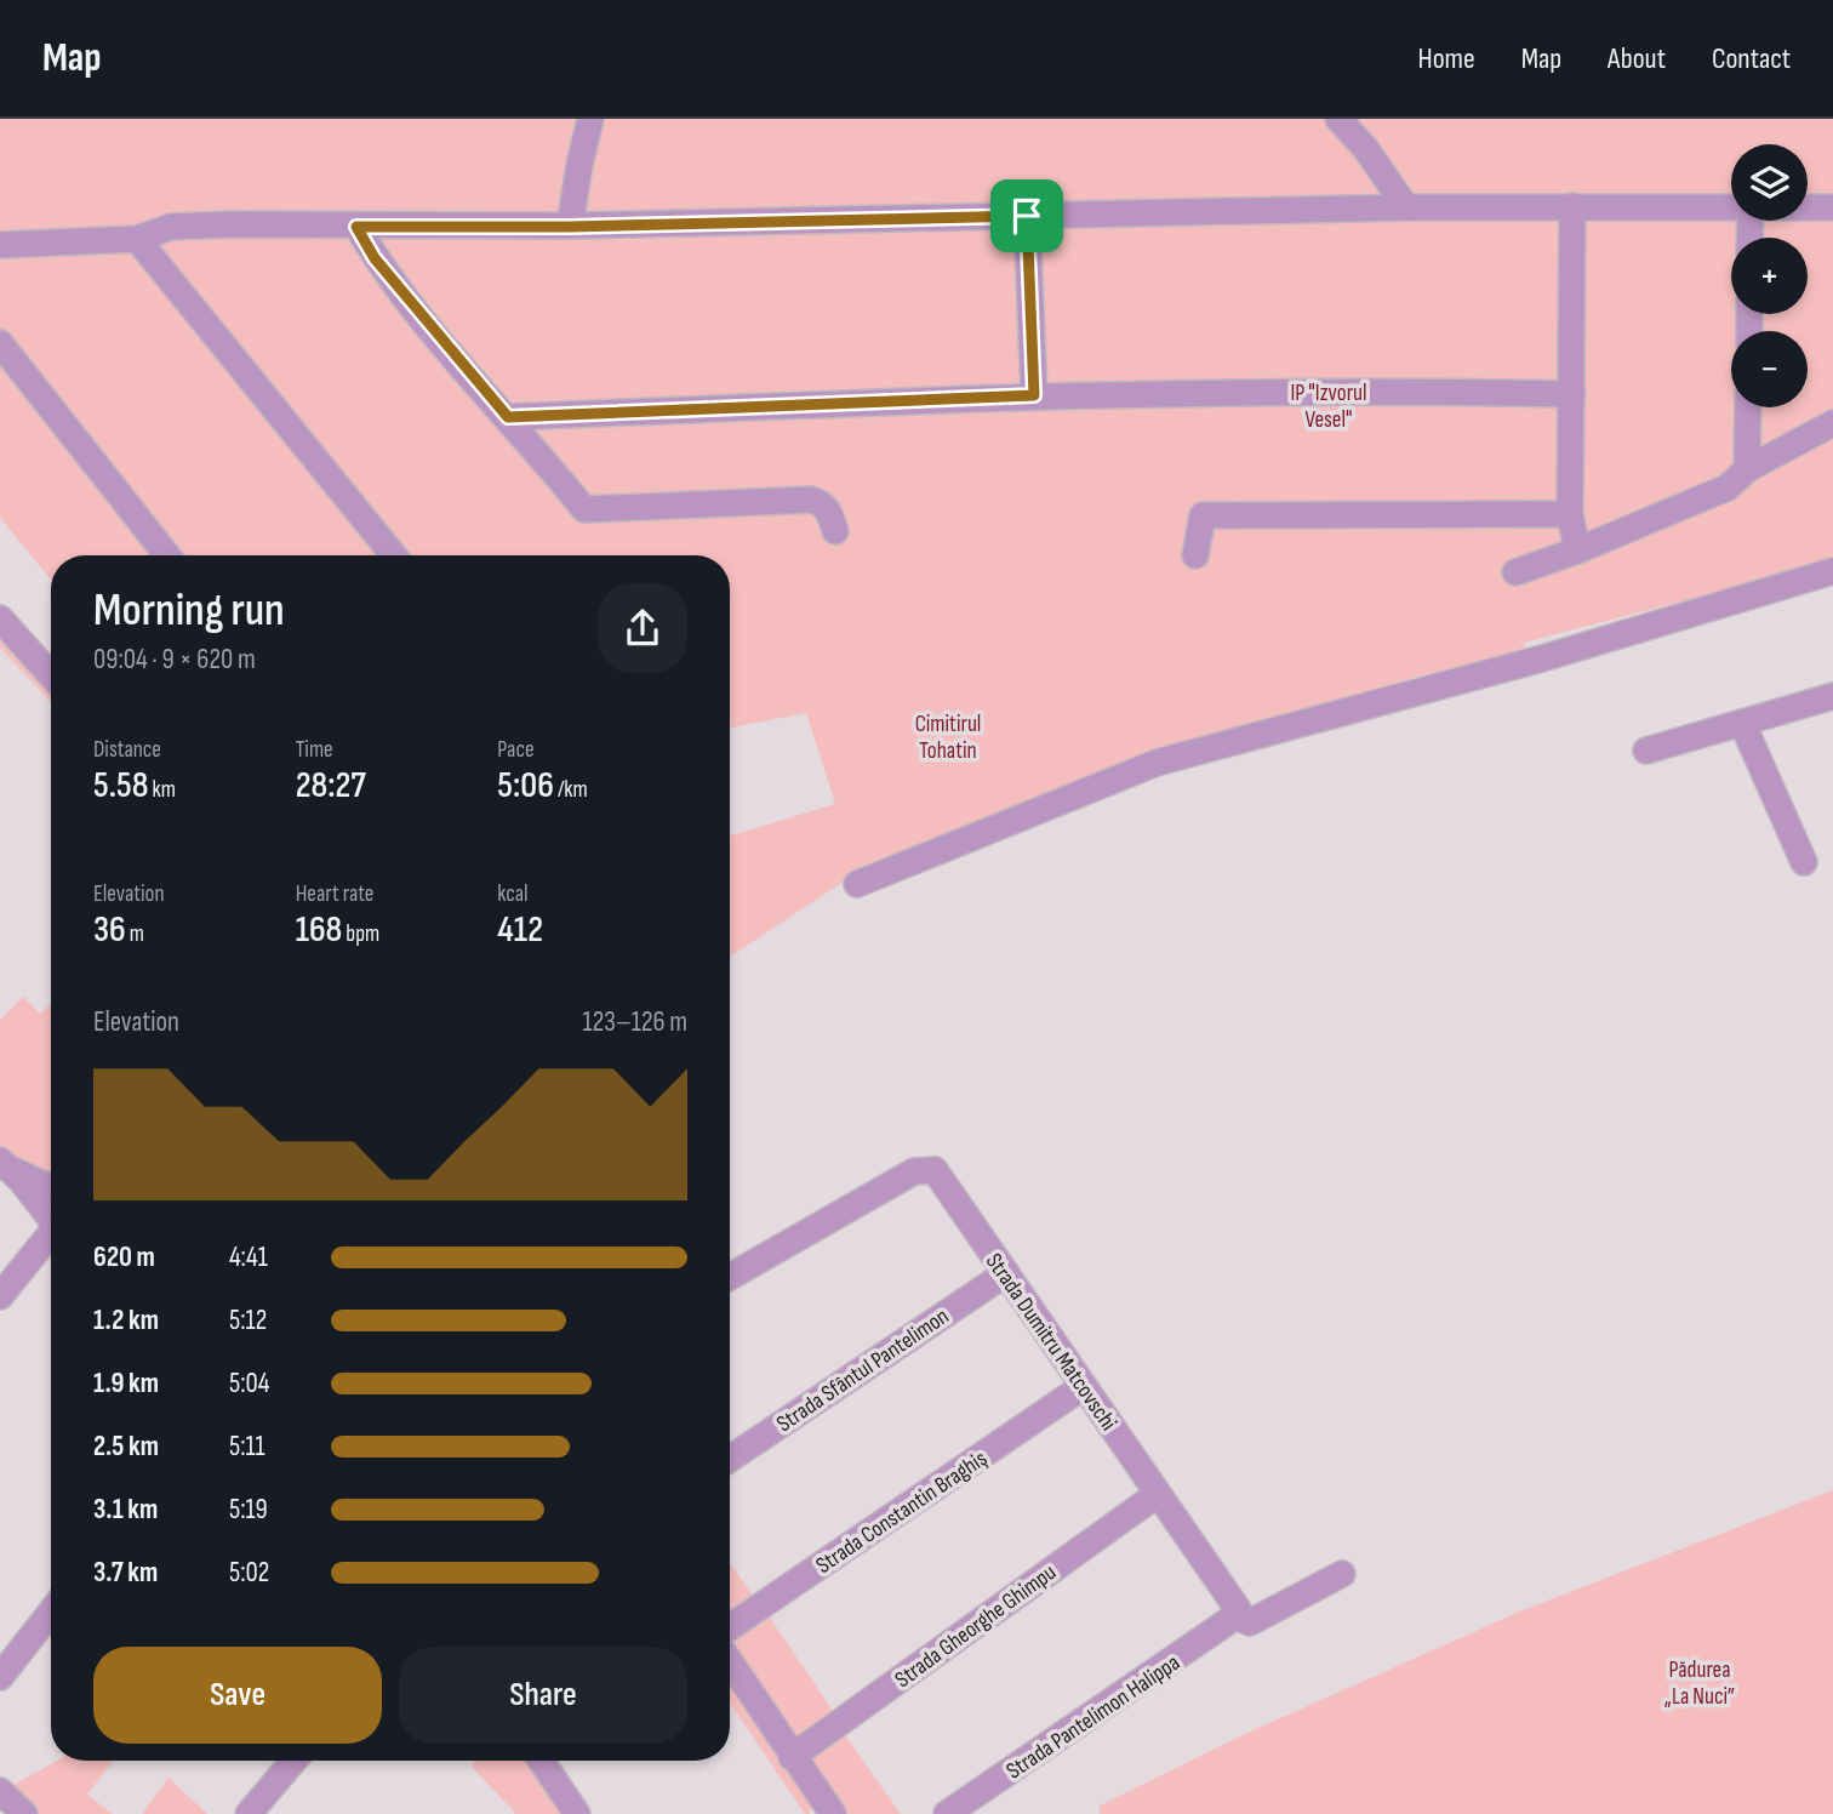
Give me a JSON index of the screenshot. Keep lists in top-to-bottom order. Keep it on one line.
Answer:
{"streets":{"street":["Strada Dumitru Matcovschi","Strada Sfântul Pantelimon","Strada Constantin Braghiş","Strada Gheorghe Ghimpu","Strada Pantelimon Halippa"]},"crossings":[["Strada Dumitru Matcovschi","Strada Sfântul Pantelimon"],["Strada Dumitru Matcovschi","Strada Constantin Braghiş"],["Strada Dumitru Matcovschi","Strada Gheorghe Ghimpu"],["Strada Dumitru Matcovschi","Strada Pantelimon Halippa"]],"parks":["IP \"Izvorul Vesel\"","Cimitirul Tohatin","Pădurea „La Nuci”"],"page":{"header":"Map","nav":["Home","Map","About","Contact"],"map_buttons":["+","−"],"heading":["Morning run","09:04 · 9 × 620 m"],"stats":[["Distance","5.58 km"],["Time","28:27"],["Pace","5:06 /km"],["Elevation","36 m"],["Heart rate","168 bpm"],["kcal","412"]],"chart":["Elevation","123–126 m"],"list":[{"name":"620 m","note":"4:41"},{"name":"1.2 km","note":"5:12"},{"name":"1.9 km","note":"5:04"},{"name":"2.5 km","note":"5:11"},{"name":"3.1 km","note":"5:19"},{"name":"3.7 km","note":"5:02"}],"buttons":["Save","Share"]}}
